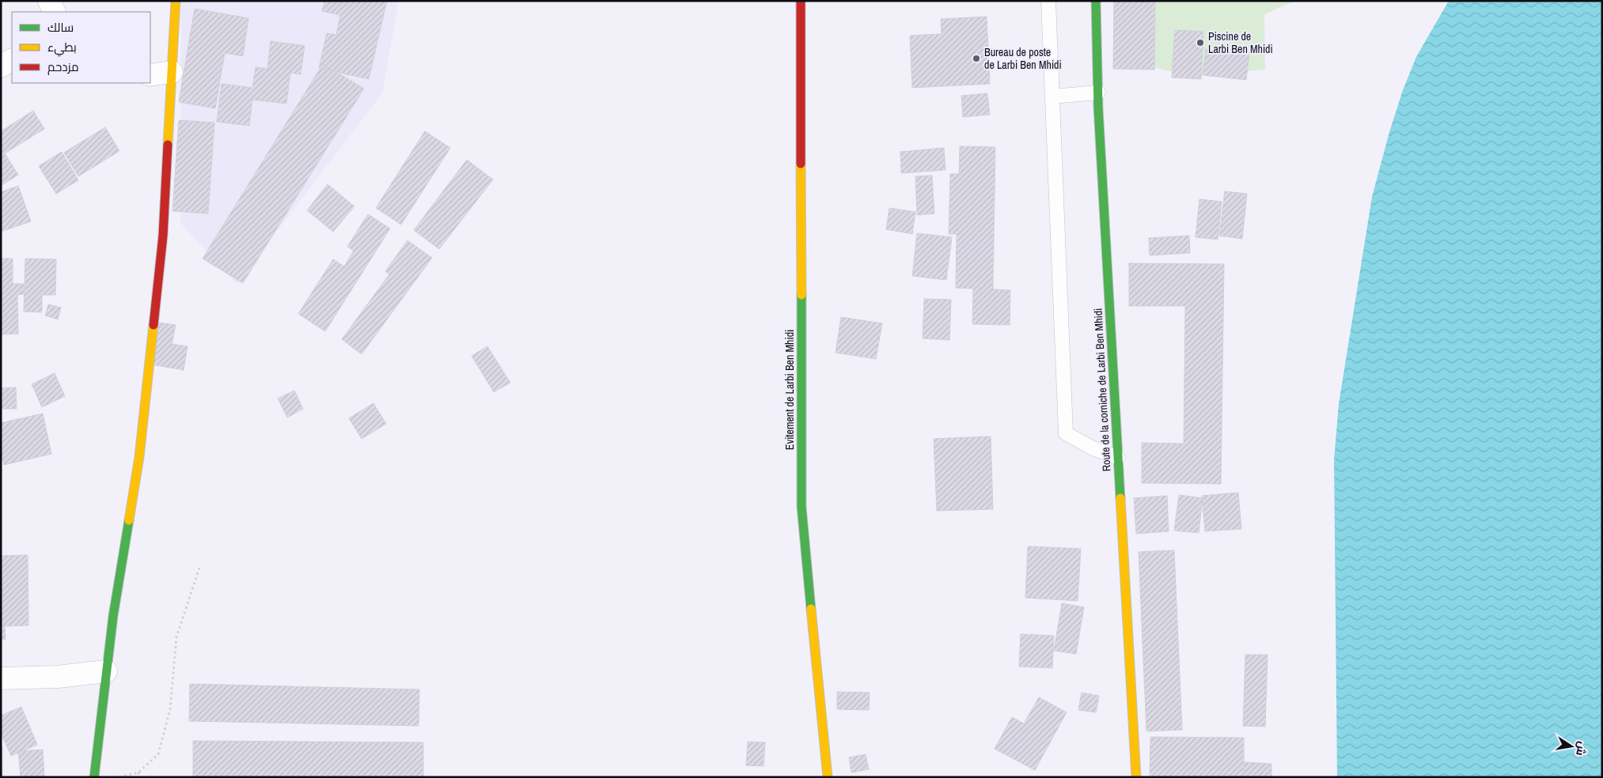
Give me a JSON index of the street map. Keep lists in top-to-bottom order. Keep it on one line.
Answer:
{"streets":{"street":["Evitement de Larbi Ben Mhidi","Route de la corniche de Larbi Ben Mhidi"]},"places":["Piscine de Larbi Ben Mhidi","Bureau de poste de Larbi Ben Mhidi"],"legend":["سالك","بطيء","مزدحم"],"north":"right"}
